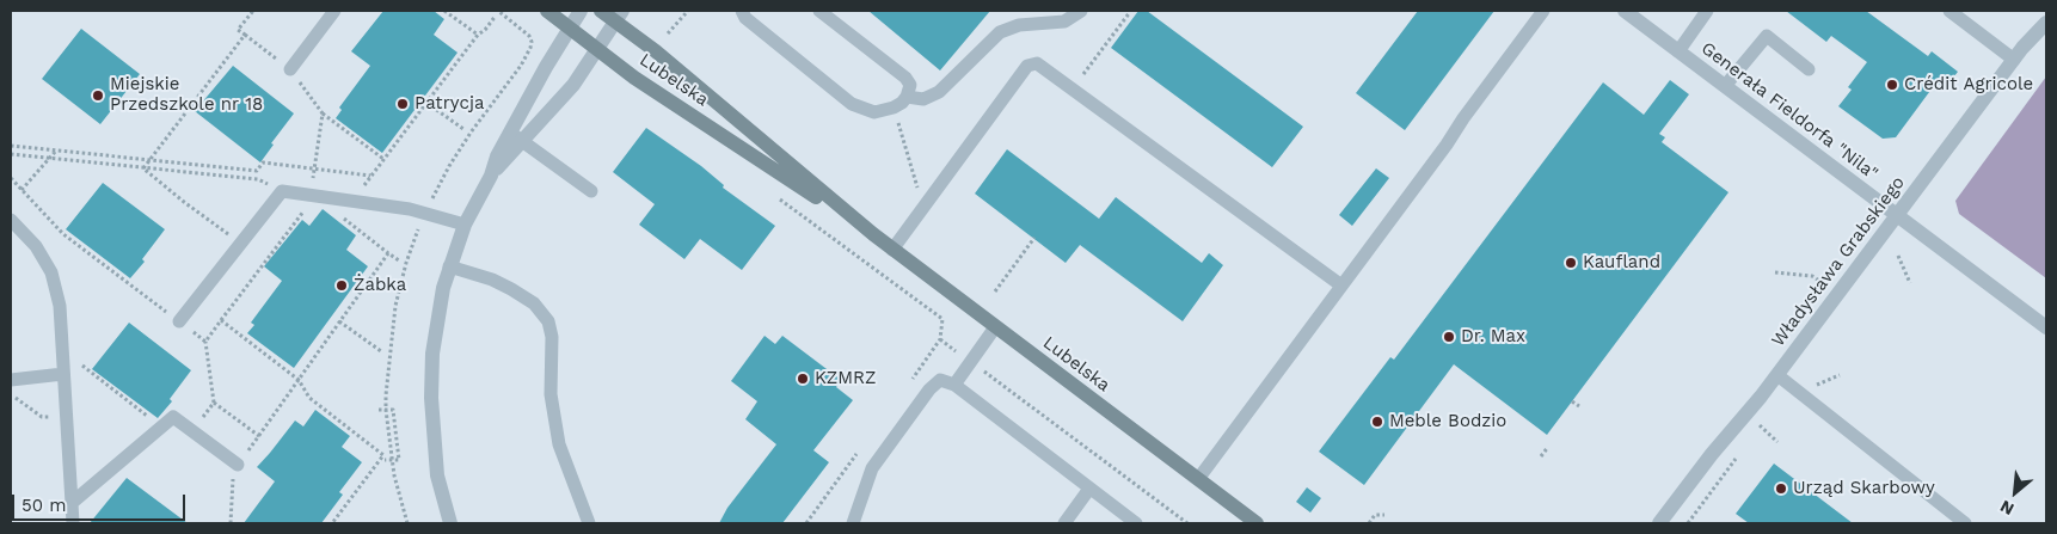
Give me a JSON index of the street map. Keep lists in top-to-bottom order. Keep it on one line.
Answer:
{"streets":{"main road":["Lubelska"],"street":["Generała Fieldorfa \"Nila\"","Władysława Grabskiego"]},"crossings":[["Generała Fieldorfa \"Nila\"","Władysława Grabskiego"]],"places":["Crédit Agricole","Miejskie Przedszkole nr 18","Patrycja","Kaufland","Żabka","Dr. Max","KZMRZ","Meble Bodzio","Urząd Skarbowy"],"scale_bar":"50 m","north":"bottom left"}
